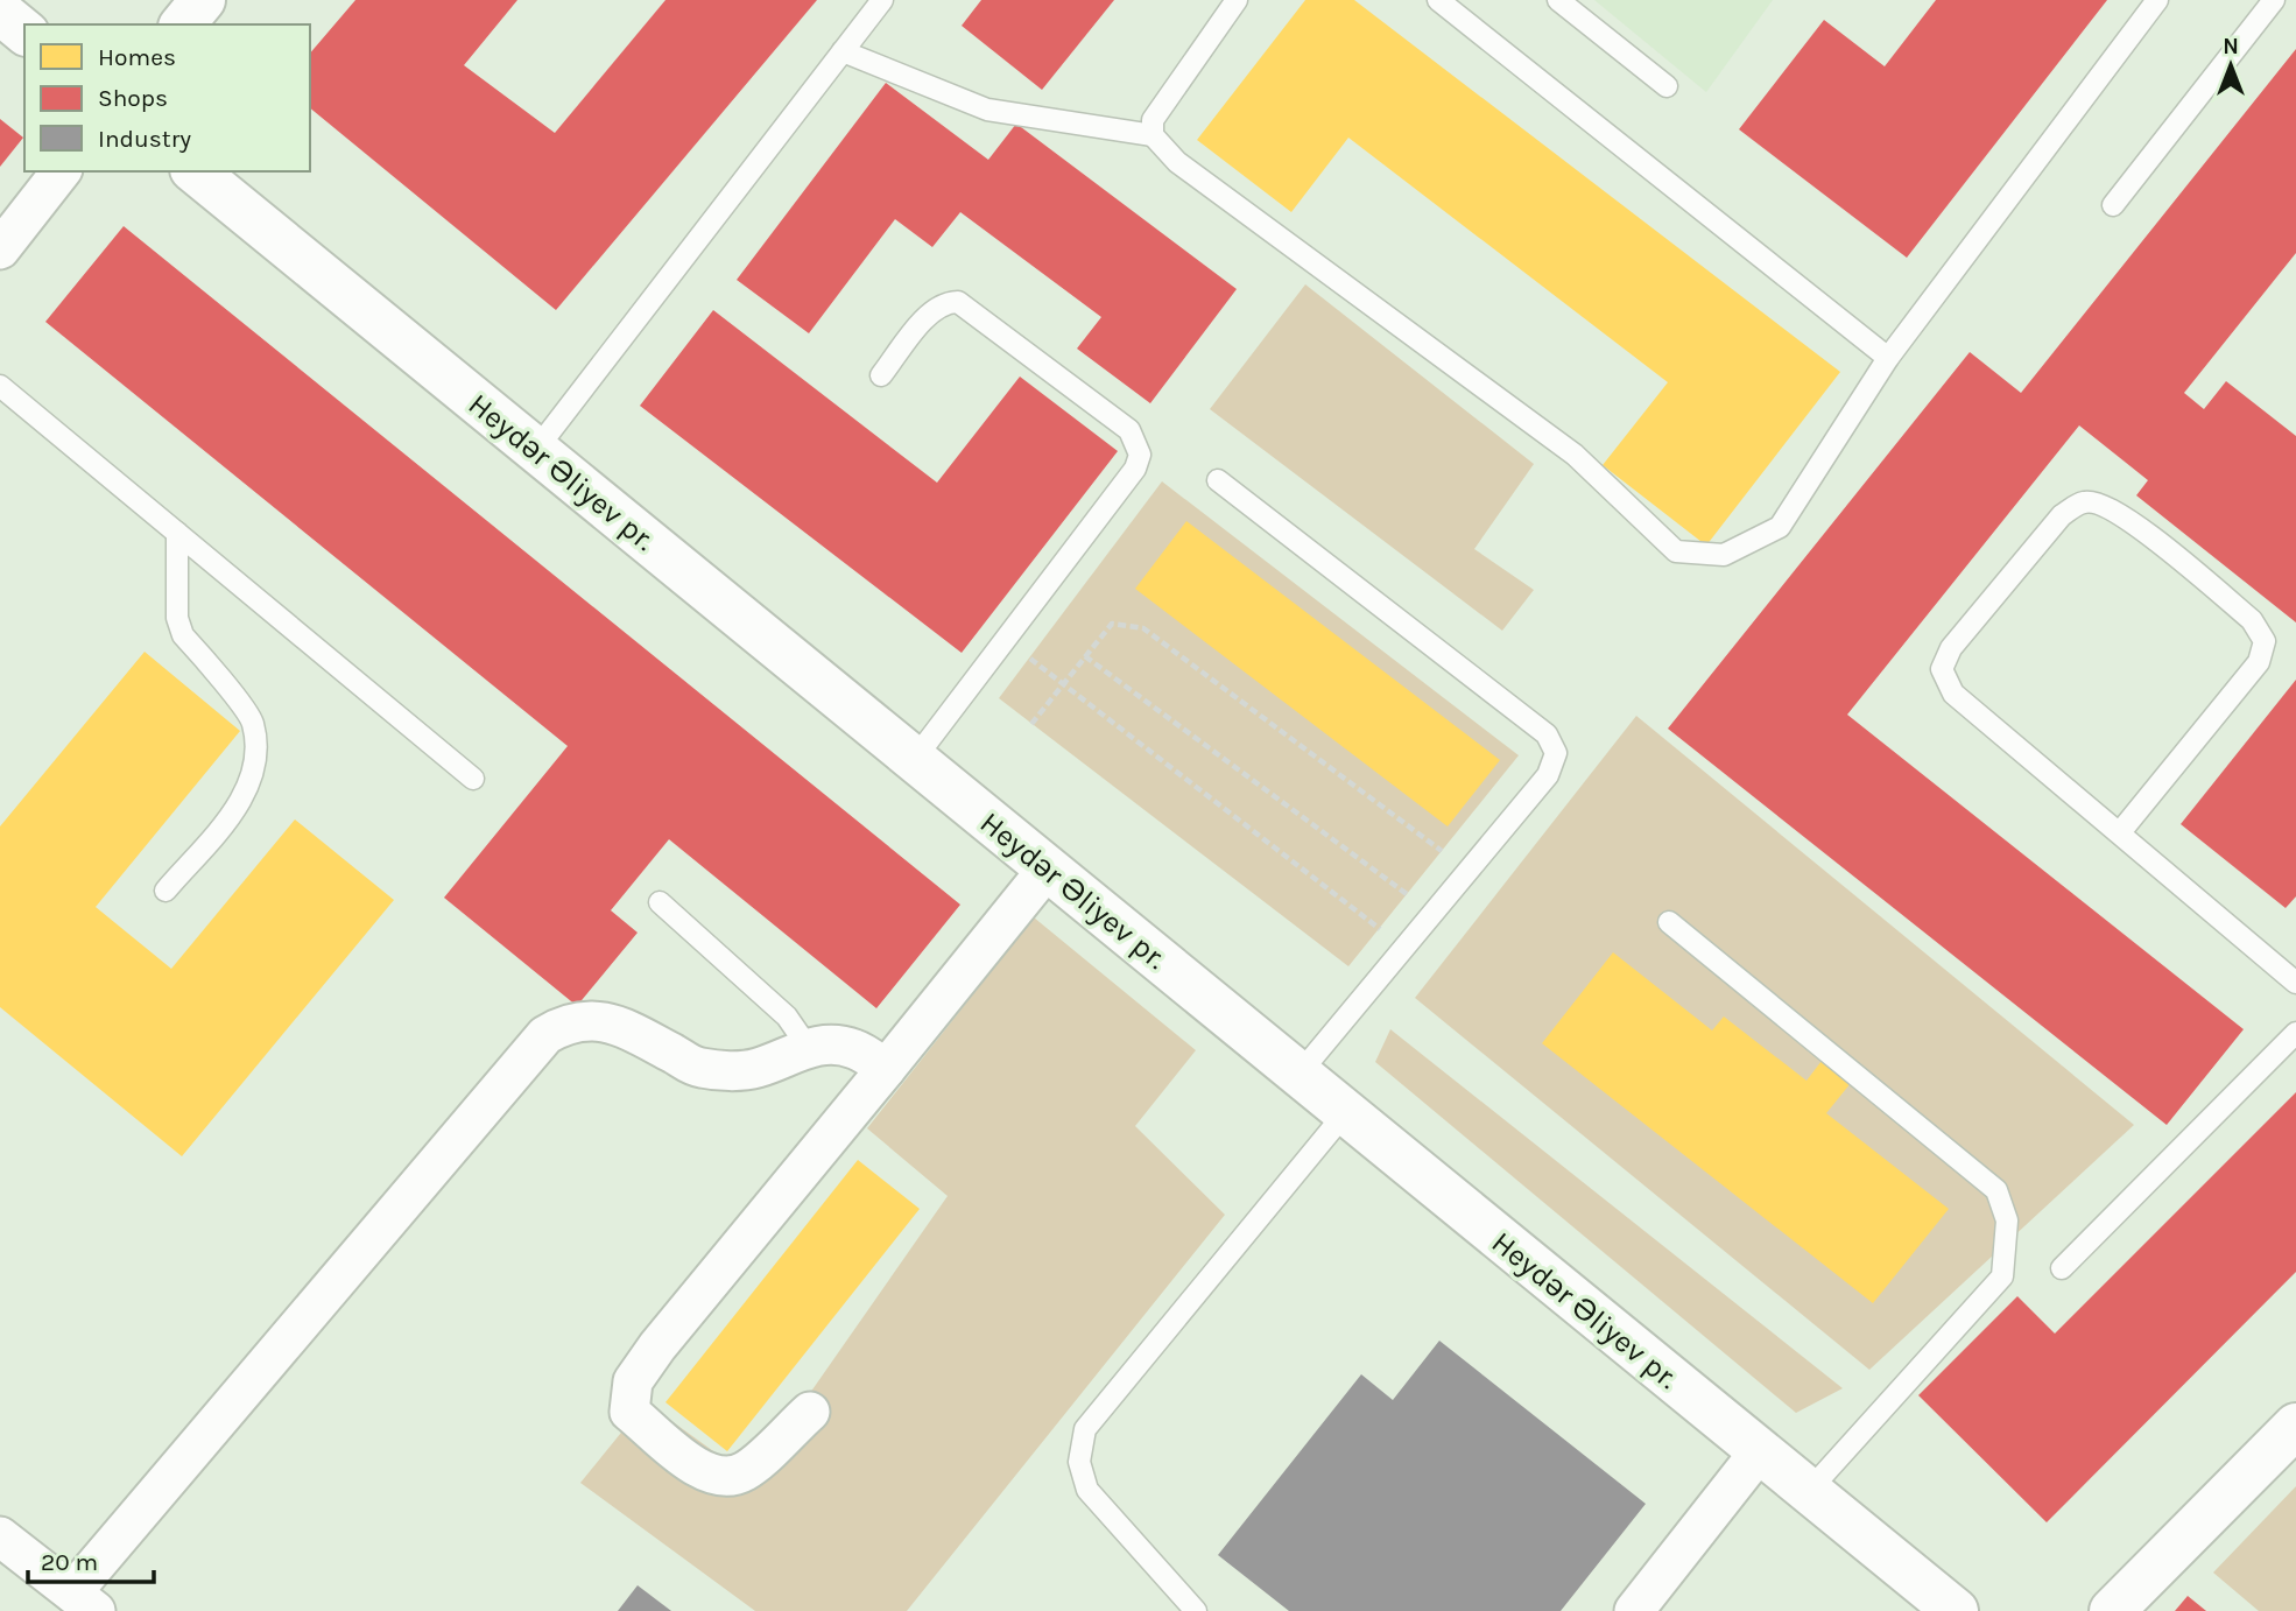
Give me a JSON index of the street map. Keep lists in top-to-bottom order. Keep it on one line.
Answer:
{"streets":{"main road":["Heydər Əliyev pr."]},"legend":["Homes","Shops","Industry"],"scale_bar":"20 m","north":"top"}
